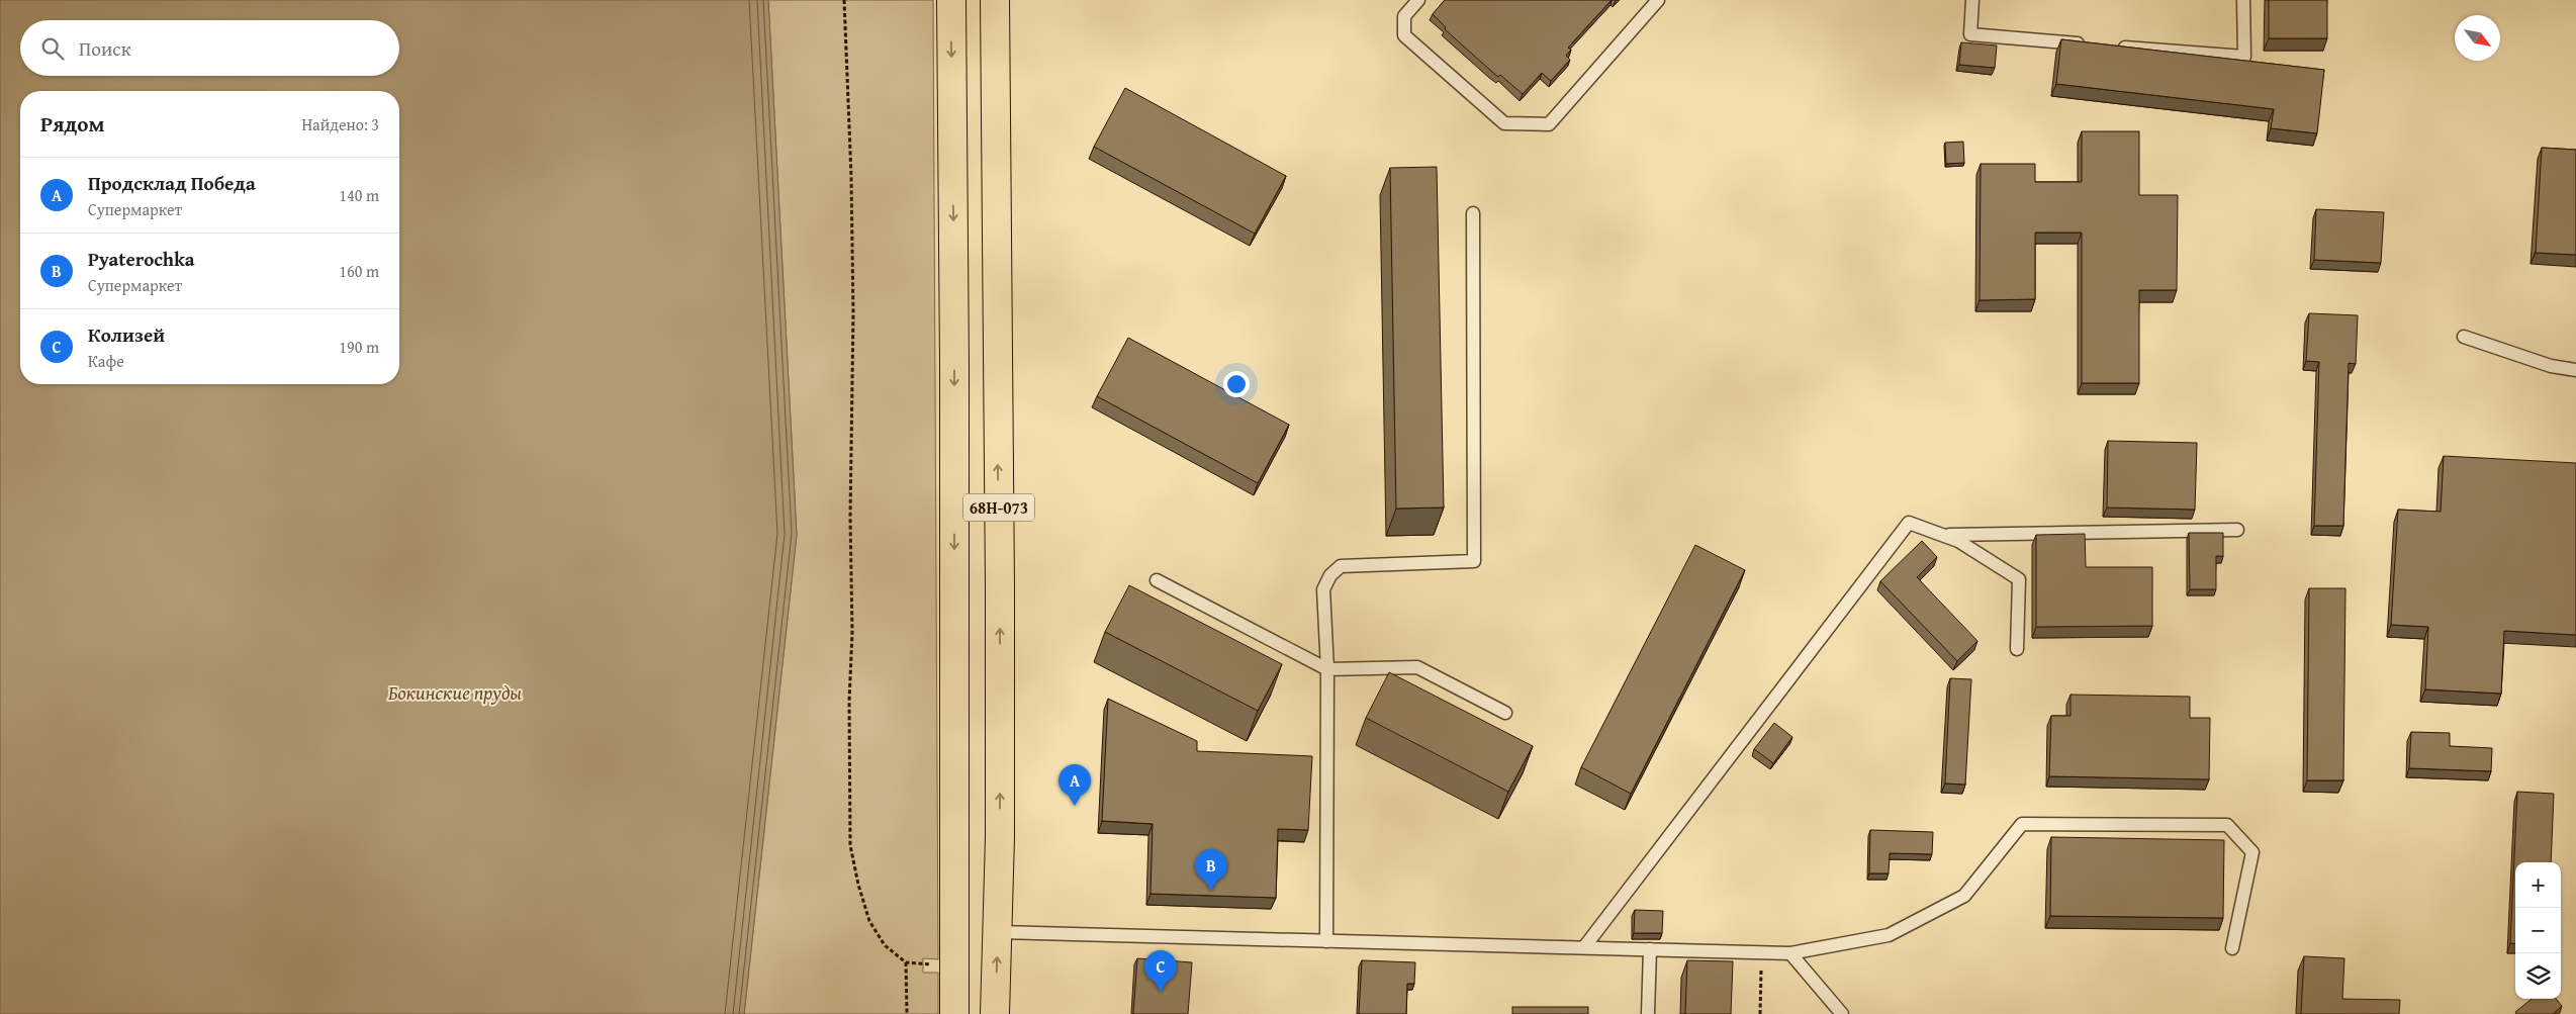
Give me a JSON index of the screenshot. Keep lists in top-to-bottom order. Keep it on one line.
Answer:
{"streets":{"main road":["68Н-073"]},"water":["Бокинские пруды"],"north":"bottom right","page":{"search":"Поиск","heading":["Рядом","Найдено: 3"],"list":[{"mark":"A","name":"Продсклад Победа","note":"Супермаркет","value":"140 m"},{"mark":"B","name":"Pyaterochka","note":"Супермаркет","value":"160 m"},{"mark":"C","name":"Колизей","note":"Кафе","value":"190 m"}],"pins":["A","B","C"],"map_buttons":["+","−"]}}
